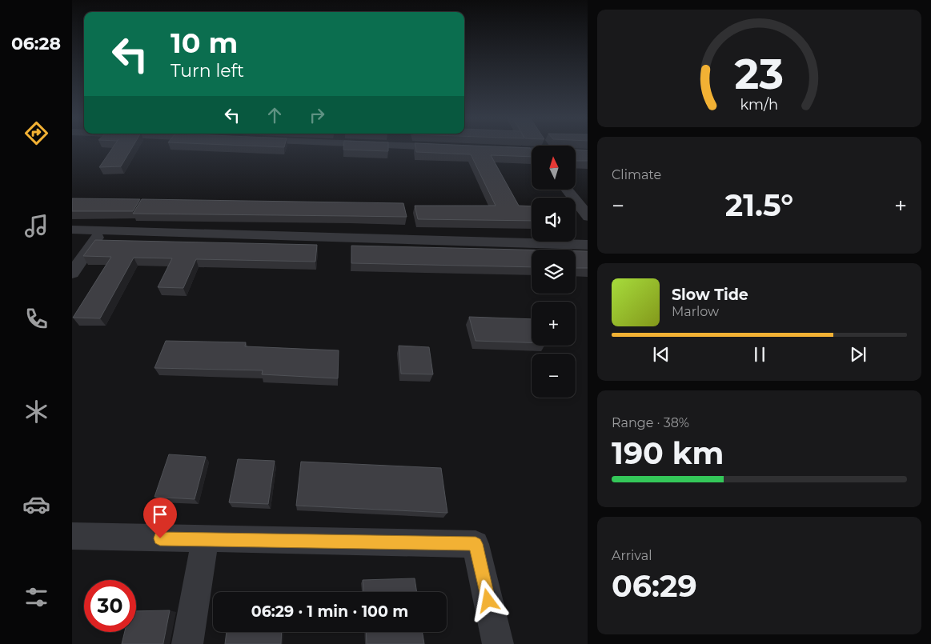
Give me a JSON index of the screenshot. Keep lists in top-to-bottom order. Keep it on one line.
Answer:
{"north":"top","page":{"tabs":"06:28","turn":["10 m","Turn left"],"tile":["Climate",["Range · 38%","190 km"],["Arrival","06:29"]],"map_buttons":["+","−"],"heat":["−","21.5°","+"],"song":["Slow Tide","Marlow"],"limit":"30","trip":"06:29 · 1 min · 100 m","gauge":["23","km/h"]}}
